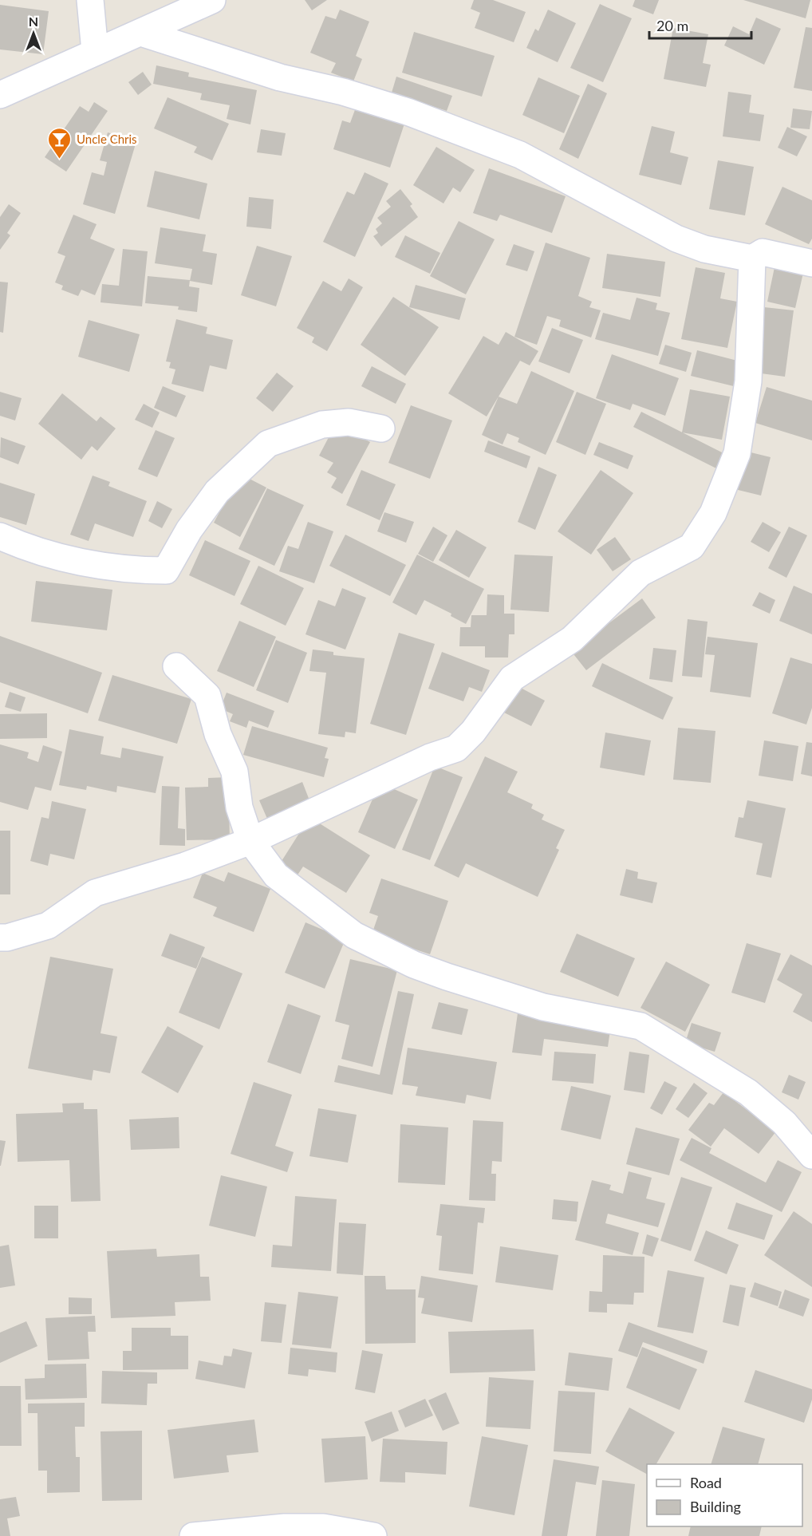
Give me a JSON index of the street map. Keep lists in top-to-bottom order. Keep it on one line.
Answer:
{"places":{"bar":["Uncle Chris"]},"legend":["Road","Building"],"scale_bar":"20 m","north":"top"}
